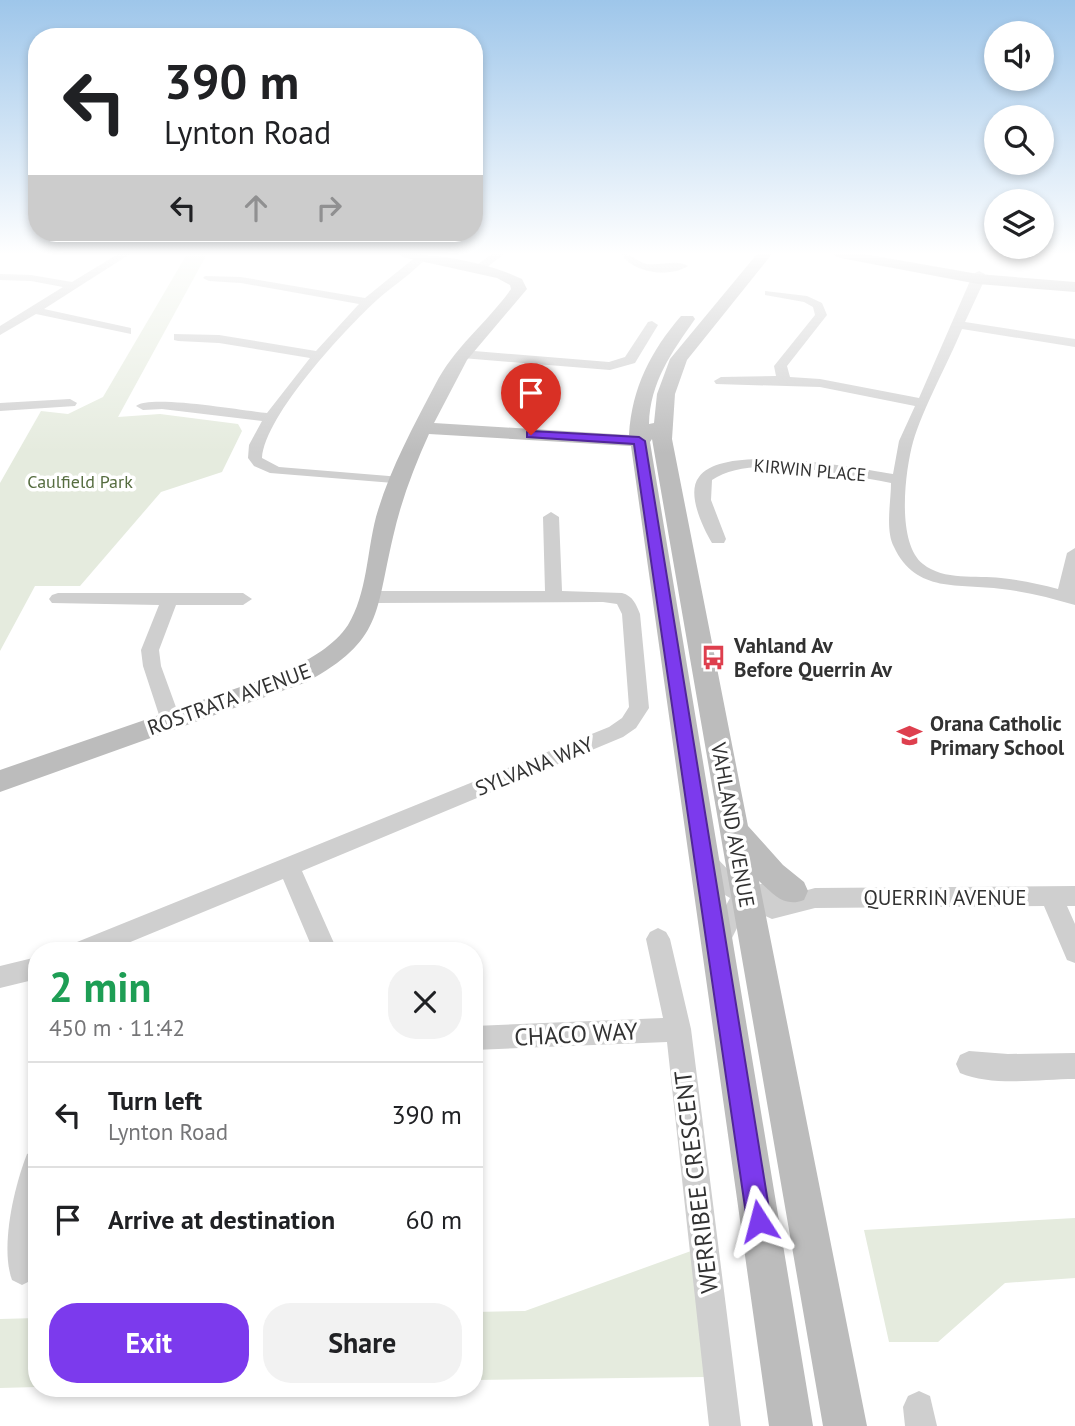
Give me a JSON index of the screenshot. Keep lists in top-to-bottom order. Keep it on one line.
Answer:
{"streets":{"main road":["ROSTRATA AVENUE","VAHLAND AVENUE"],"street":["KIRWIN PLACE","SYLVANA WAY","QUERRIN AVENUE","CHACO WAY","WERRIBEE CRESCENT"]},"crossings":[["ROSTRATA AVENUE","SYLVANA WAY"],["VAHLAND AVENUE","QUERRIN AVENUE"],["CHACO WAY","WERRIBEE CRESCENT"]],"parks":["Caulfield Park"],"places":{"bus stop":["Vahland Av Before Querrin Av"],"school or university":["Orana Catholic Primary School"]},"page":{"turn":["390 m","Lynton Road"],"heading":["2 min","450 m · 11:42"],"list":[{"name":"Turn left","note":"Lynton Road","value":"390 m"},{"name":"Arrive at destination","value":"60 m"}],"buttons":["Exit","Share"]}}
